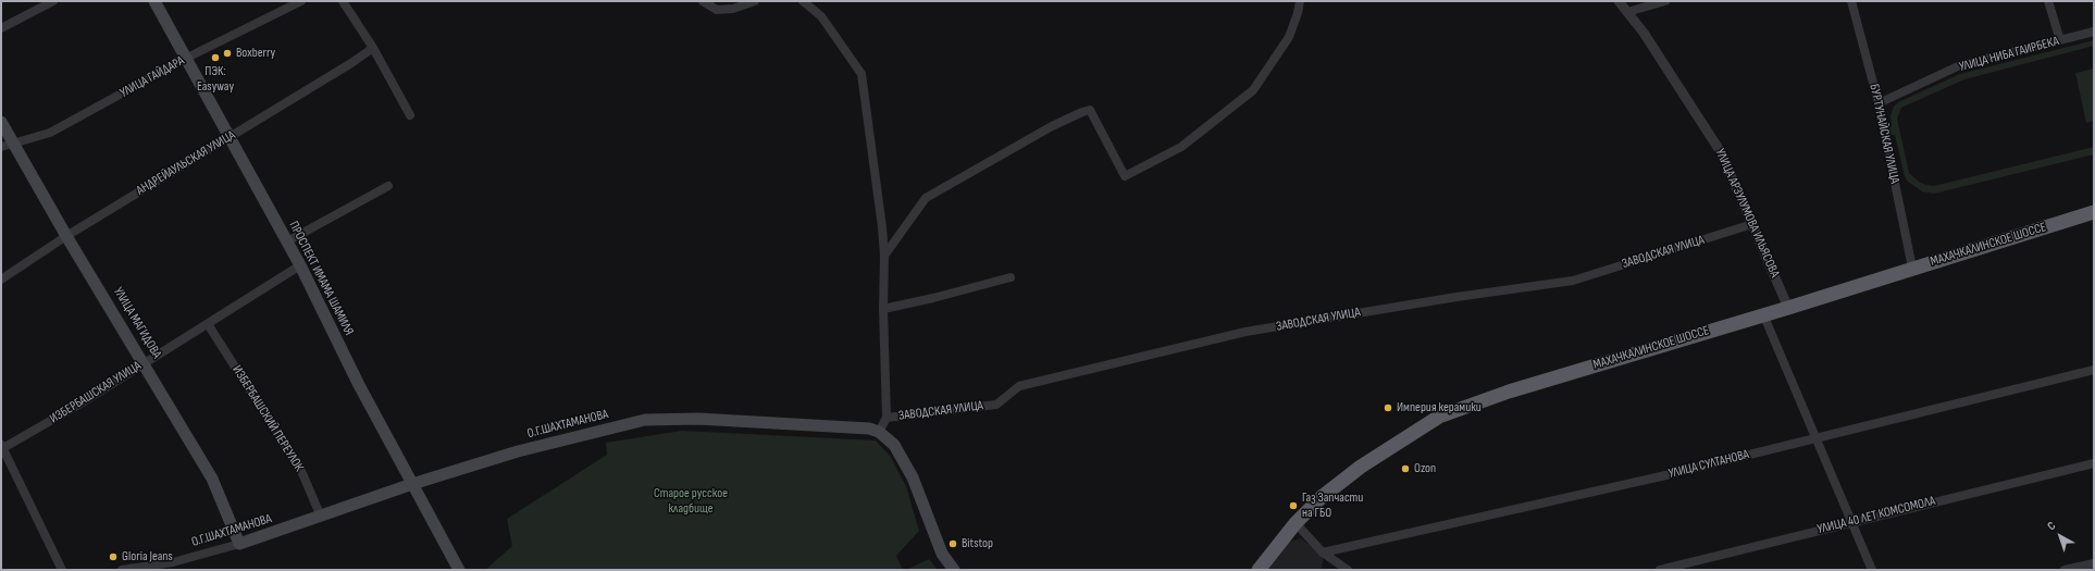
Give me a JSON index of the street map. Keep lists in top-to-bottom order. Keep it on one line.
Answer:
{"streets":{"highway":["МАХАЧКАЛИНСКОЕ ШОССЕ"],"main road":["ПРОСПЕКТ ИМАМА ШАМИЛЯ","УЛИЦА МАГИДОВА","О.Г.ШАХТАМАНОВА"],"street":["УЛИЦА НИБА ГАИРБЕКА","УЛИЦА ГАЙДАРА","БУРТУНАЙСКАЯ УЛИЦА","АНДРЕЙАУЛЬСКАЯ УЛИЦА","УЛИЦА АРЗУЛУМОВА ИЛЬЯСОВА","ЗАВОДСКАЯ УЛИЦА","ИЗБЕРБАШСКАЯ УЛИЦА","ИЗБЕРБАШСКИЙ ПЕРЕУЛОК","УЛИЦА СУЛТАНОВА","УЛИЦА 40 ЛЕТ КОМСОМОЛА"]},"crossings":[["УЛИЦА НИБА ГАИРБЕКА","БУРТУНАЙСКАЯ УЛИЦА"],["УЛИЦА ГАЙДАРА","ПРОСПЕКТ ИМАМА ШАМИЛЯ"],["УЛИЦА ГАЙДАРА","УЛИЦА МАГИДОВА"],["БУРТУНАЙСКАЯ УЛИЦА","МАХАЧКАЛИНСКОЕ ШОССЕ"],["АНДРЕЙАУЛЬСКАЯ УЛИЦА","ПРОСПЕКТ ИМАМА ШАМИЛЯ"],["АНДРЕЙАУЛЬСКАЯ УЛИЦА","УЛИЦА МАГИДОВА"],["УЛИЦА АРЗУЛУМОВА ИЛЬЯСОВА","МАХАЧКАЛИНСКОЕ ШОССЕ"],["УЛИЦА АРЗУЛУМОВА ИЛЬЯСОВА","ЗАВОДСКАЯ УЛИЦА"],["ПРОСПЕКТ ИМАМА ШАМИЛЯ","ИЗБЕРБАШСКАЯ УЛИЦА"],["ПРОСПЕКТ ИМАМА ШАМИЛЯ","О.Г.ШАХТАМАНОВА"],["УЛИЦА МАГИДОВА","ИЗБЕРБАШСКАЯ УЛИЦА"],["УЛИЦА МАГИДОВА","О.Г.ШАХТАМАНОВА"],["ИЗБЕРБАШСКАЯ УЛИЦА","ИЗБЕРБАШСКИЙ ПЕРЕУЛОК"],["ИЗБЕРБАШСКИЙ ПЕРЕУЛОК","О.Г.ШАХТАМАНОВА"]],"parks":["Старое русское кладбище"],"places":["Boxberry","ПЭК: Easyway","Империя керамики","Ozon","Газ Запчасти на ГБО","Bitstop","Gloria Jeans"],"north":"top left"}
